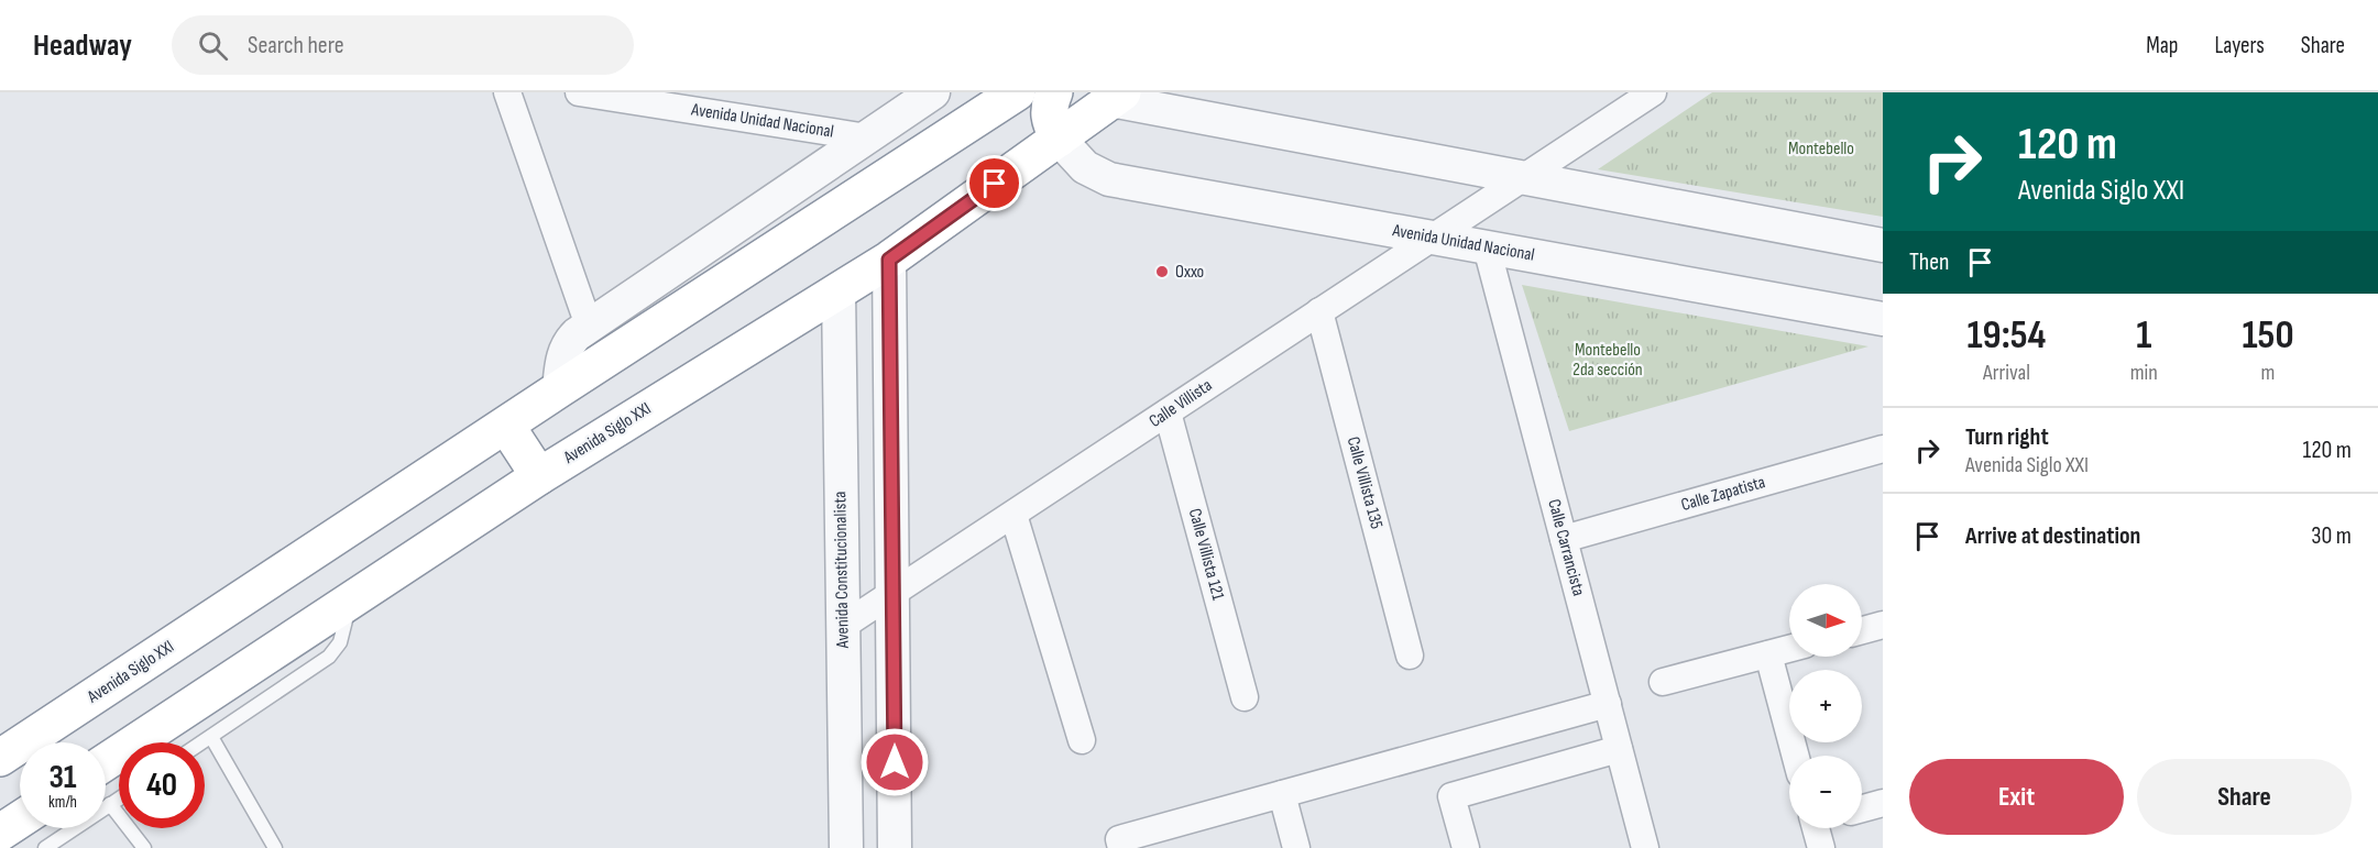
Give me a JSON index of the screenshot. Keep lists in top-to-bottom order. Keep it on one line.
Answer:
{"streets":{"highway":["Avenida Siglo XXI"],"street":["Avenida Unidad Nacional","Calle Villista","Calle Villista 135","Calle Zapatista","Calle Carrancista","Calle Villista 121","Avenida Constitucionalista"]},"crossings":[["Avenida Unidad Nacional","Calle Villista"],["Avenida Unidad Nacional","Avenida Siglo XXI"],["Avenida Unidad Nacional","Calle Carrancista"],["Calle Villista","Calle Villista 135"],["Calle Villista","Calle Villista 121"],["Calle Villista","Avenida Constitucionalista"],["Avenida Siglo XXI","Avenida Constitucionalista"],["Calle Zapatista","Calle Carrancista"]],"parks":["Montebello","Montebello 2da sección"],"places":["Oxxo"],"north":"right","page":{"header":"Headway","search":"Search here","nav":["Map","Layers","Share"],"turn":["120 m","Avenida Siglo XXI"],"then":"Then","eta":["19:54","Arrival","1","min","150","m"],"list":[{"name":"Turn right","note":"Avenida Siglo XXI","value":"120 m"},{"name":"Arrive at destination","value":"30 m"}],"map_buttons":["+","−"],"speed":"31 km/h","limit":"40","buttons":["Exit","Share"]}}
